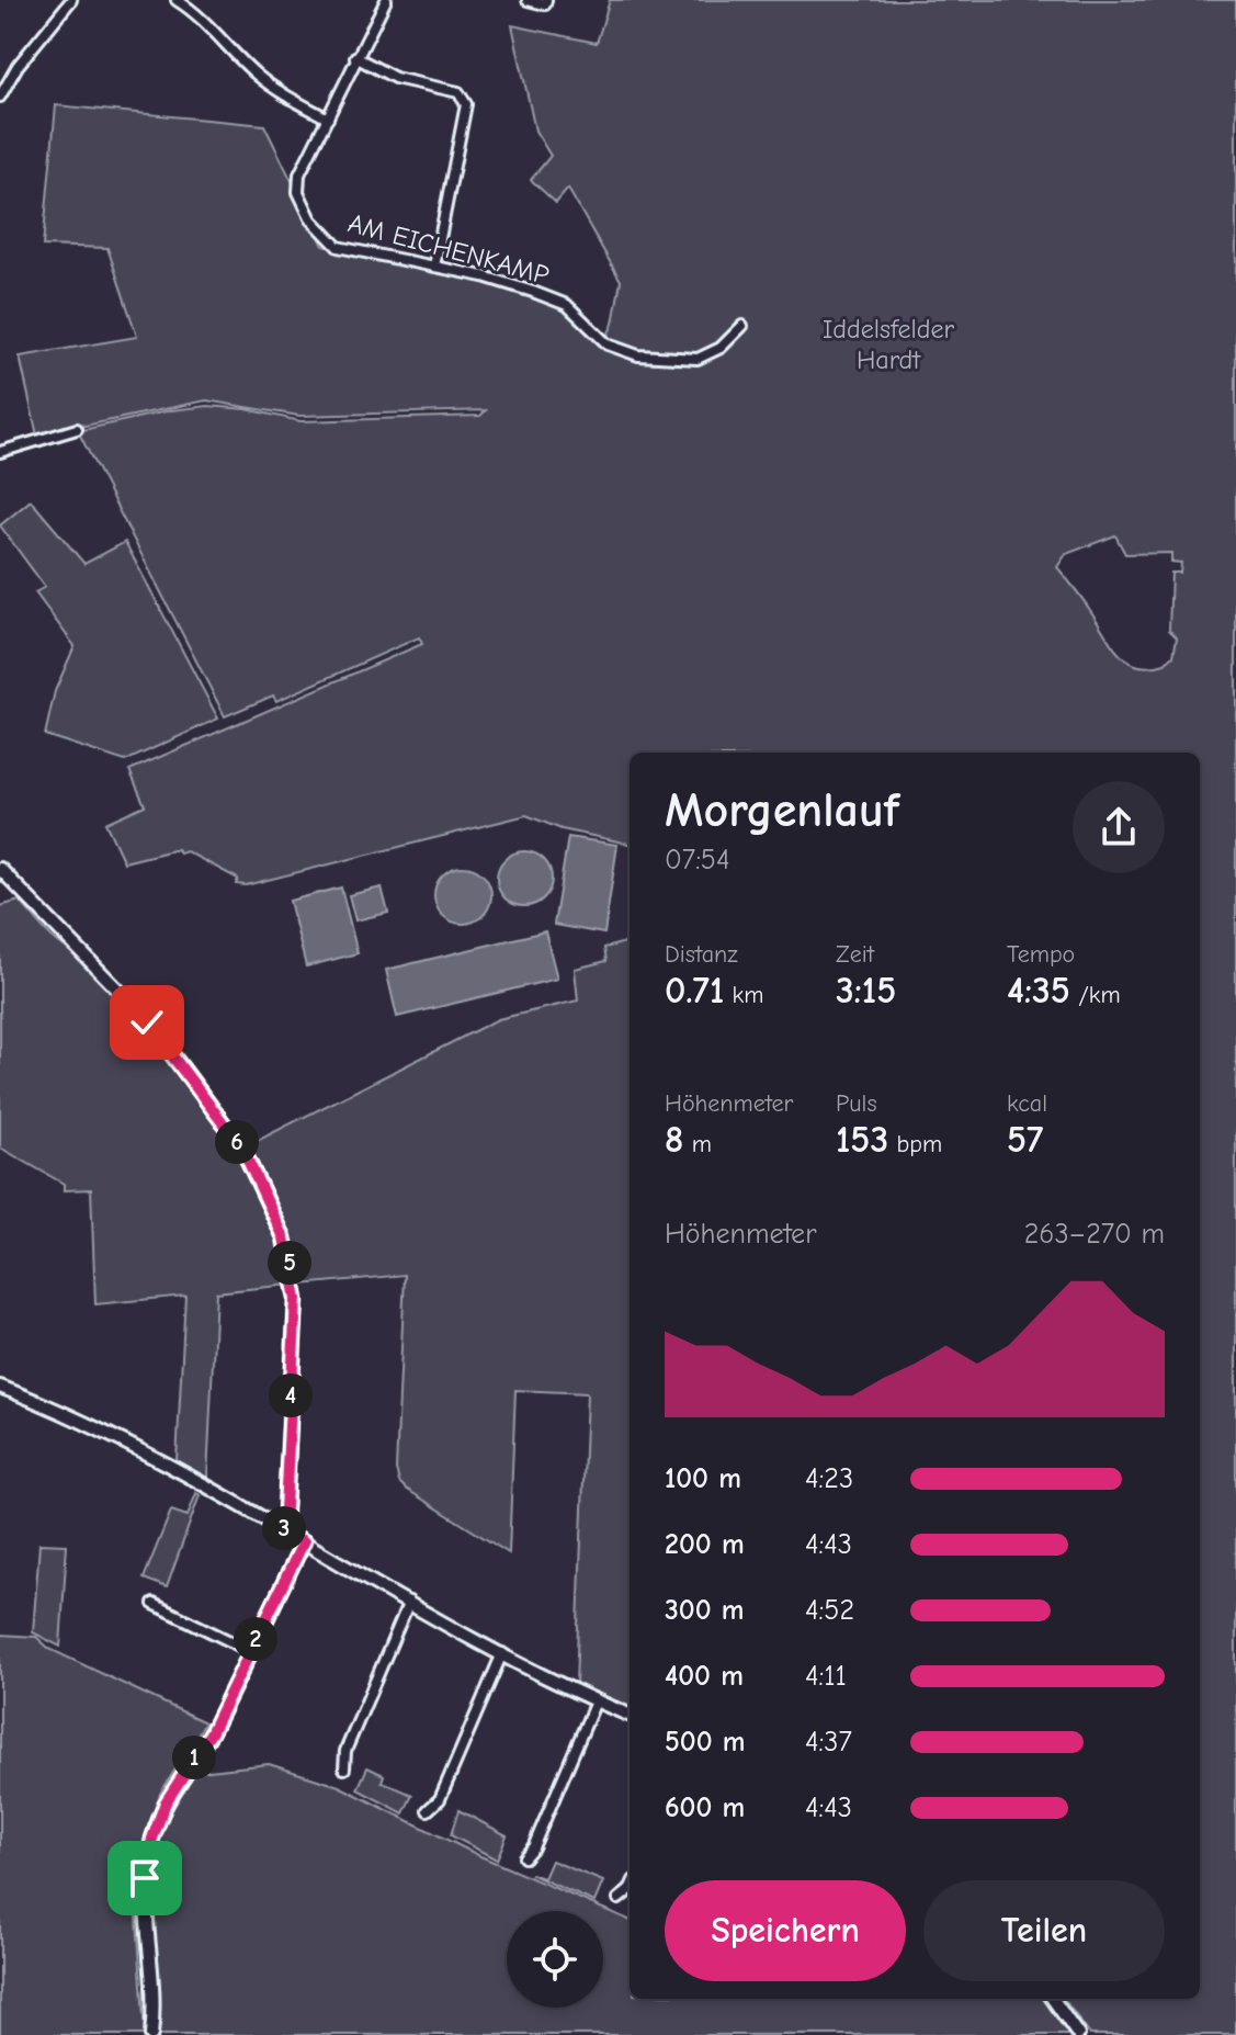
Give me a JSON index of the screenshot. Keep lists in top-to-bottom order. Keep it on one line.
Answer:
{"streets":{"street":["AM EICHENKAMP"]},"parks":["Iddelsfelder Hardt"],"page":{"heading":["Morgenlauf","07:54"],"stats":[["Distanz","0.71 km"],["Zeit","3:15"],["Tempo","4:35 /km"],["Höhenmeter","8 m"],["Puls","153 bpm"],["kcal","57"]],"pins":["6","5","4","3","2","1"],"chart":["Höhenmeter","263–270 m"],"list":[{"name":"100 m","note":"4:23"},{"name":"200 m","note":"4:43"},{"name":"300 m","note":"4:52"},{"name":"400 m","note":"4:11"},{"name":"500 m","note":"4:37"},{"name":"600 m","note":"4:43"}],"buttons":["Speichern","Teilen"]}}
